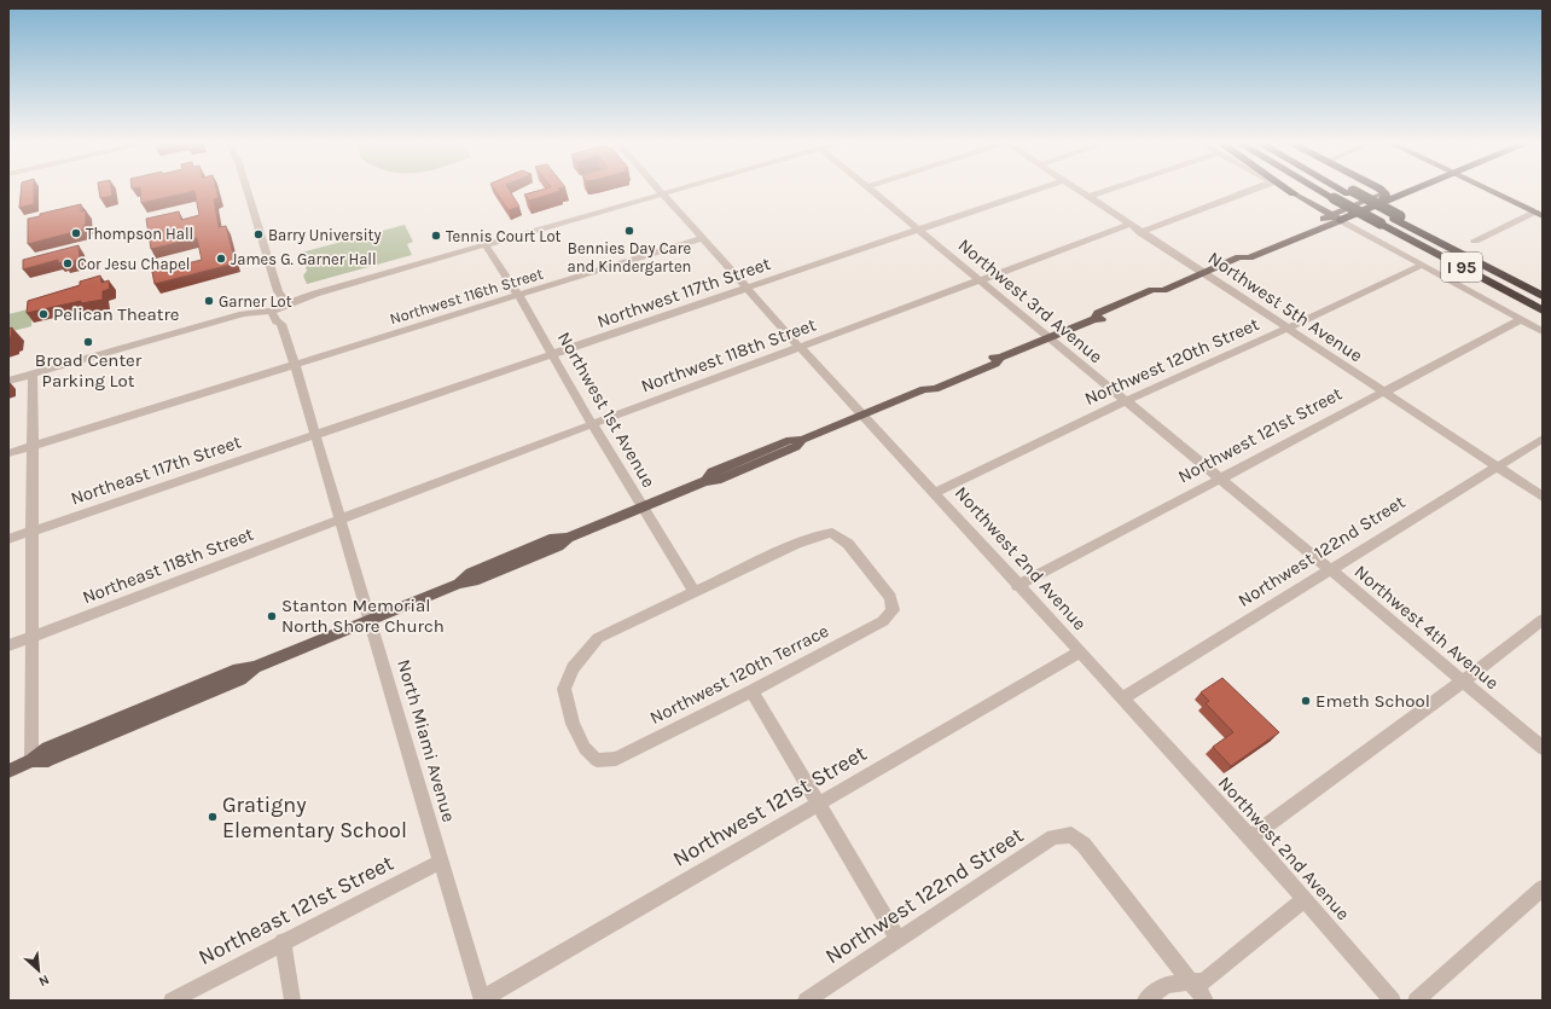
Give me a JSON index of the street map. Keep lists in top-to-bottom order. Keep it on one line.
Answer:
{"streets":{"highway":["I 95"],"street":["Northwest 117th Street","Northwest 116th Street","Northwest 3rd Avenue","Northwest 5th Avenue","Northwest 118th Street","Northwest 120th Street","Northwest 1st Avenue","Northwest 121st Street","Northeast 117th Street","Northwest 122nd Street","Northwest 2nd Avenue","Northeast 118th Street","Northwest 4th Avenue","Northwest 120th Terrace","North Miami Avenue","Northeast 121st Street"]},"crossings":[["Northwest 117th Street","Northwest 3rd Avenue"],["Northwest 117th Street","Northwest 1st Avenue"],["Northwest 117th Street","Northeast 117th Street"],["Northwest 117th Street","Northwest 2nd Avenue"],["Northwest 117th Street","North Miami Avenue"],["Northwest 116th Street","Northwest 1st Avenue"],["Northwest 116th Street","Northwest 2nd Avenue"],["Northwest 116th Street","North Miami Avenue"],["Northwest 3rd Avenue","Northwest 118th Street"],["Northwest 3rd Avenue","Northwest 120th Street"],["Northwest 3rd Avenue","Northwest 121st Street"],["Northwest 3rd Avenue","Northwest 4th Avenue"],["Northwest 5th Avenue","Northwest 118th Street"],["Northwest 5th Avenue","Northwest 120th Street"],["Northwest 5th Avenue","Northwest 121st Street"],["Northwest 5th Avenue","Northwest 122nd Street"],["Northwest 118th Street","Northwest 1st Avenue"],["Northwest 118th Street","Northwest 2nd Avenue"],["Northwest 118th Street","Northeast 118th Street"],["Northwest 118th Street","North Miami Avenue"],["Northwest 120th Street","Northwest 2nd Avenue"],["Northwest 1st Avenue","Northwest 120th Terrace"],["Northwest 121st Street","Northwest 2nd Avenue"],["Northwest 121st Street","Northwest 4th Avenue"],["Northwest 121st Street","North Miami Avenue"],["Northeast 117th Street","North Miami Avenue"],["Northwest 122nd Street","Northwest 2nd Avenue"],["Northwest 122nd Street","Northwest 4th Avenue"],["Northeast 118th Street","North Miami Avenue"],["North Miami Avenue","Northeast 121st Street"]],"places":["Bennies Day Care and Kindergarten","Thompson Hall","Barry University","Tennis Court Lot","James G. Garner Hall","Cor Jesu Chapel","Garner Lot","Pelican Theatre","Broad Center Parking Lot","Stanton Memorial North Shore Church","Emeth School","Gratigny Elementary School"],"north":"bottom right"}
